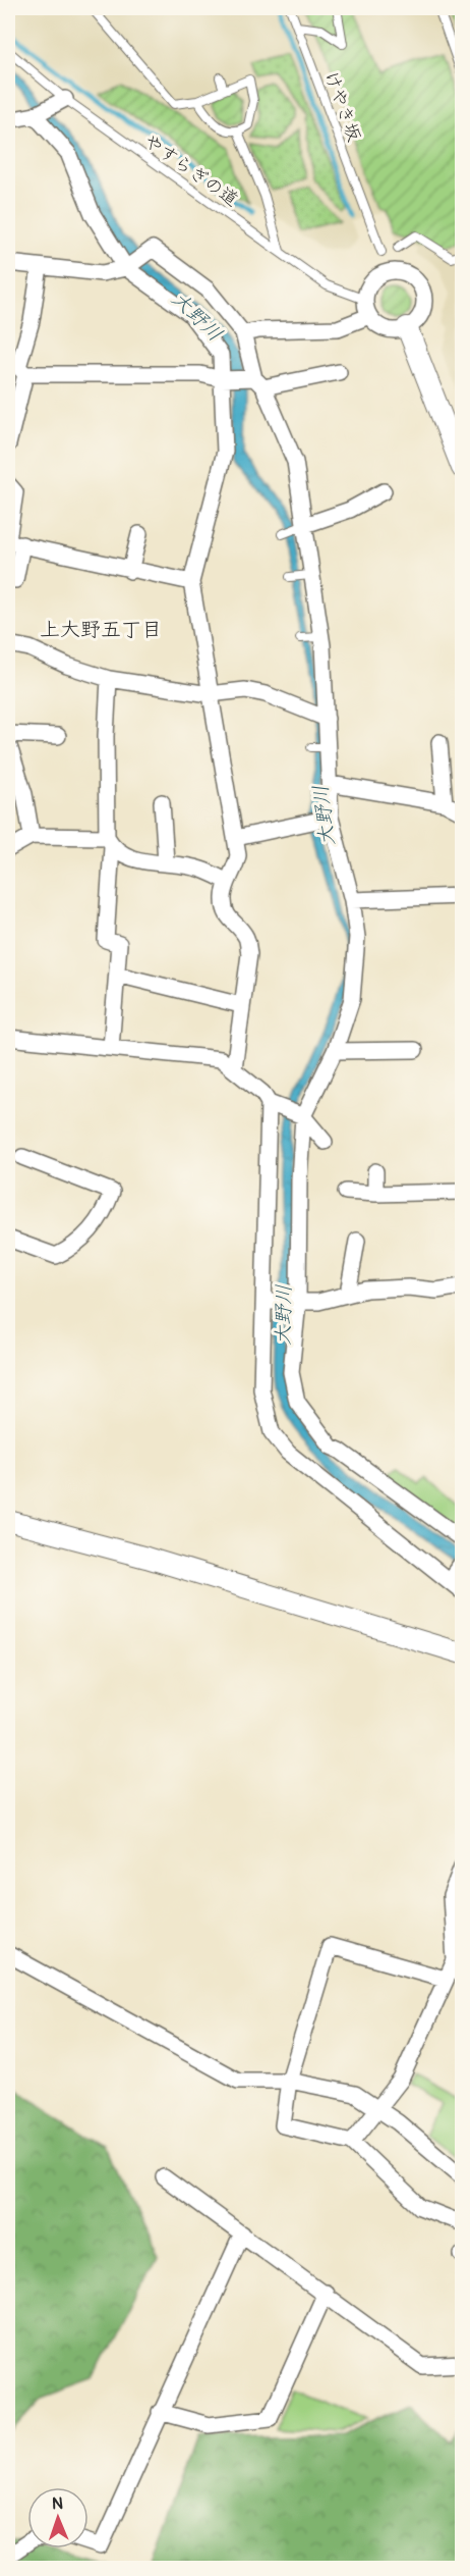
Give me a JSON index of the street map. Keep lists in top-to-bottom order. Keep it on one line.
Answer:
{"streets":{"lane":["けやき坂","やすらぎの道"]},"districts":["上大野五丁目"],"water":["大野川"],"north":"top"}
